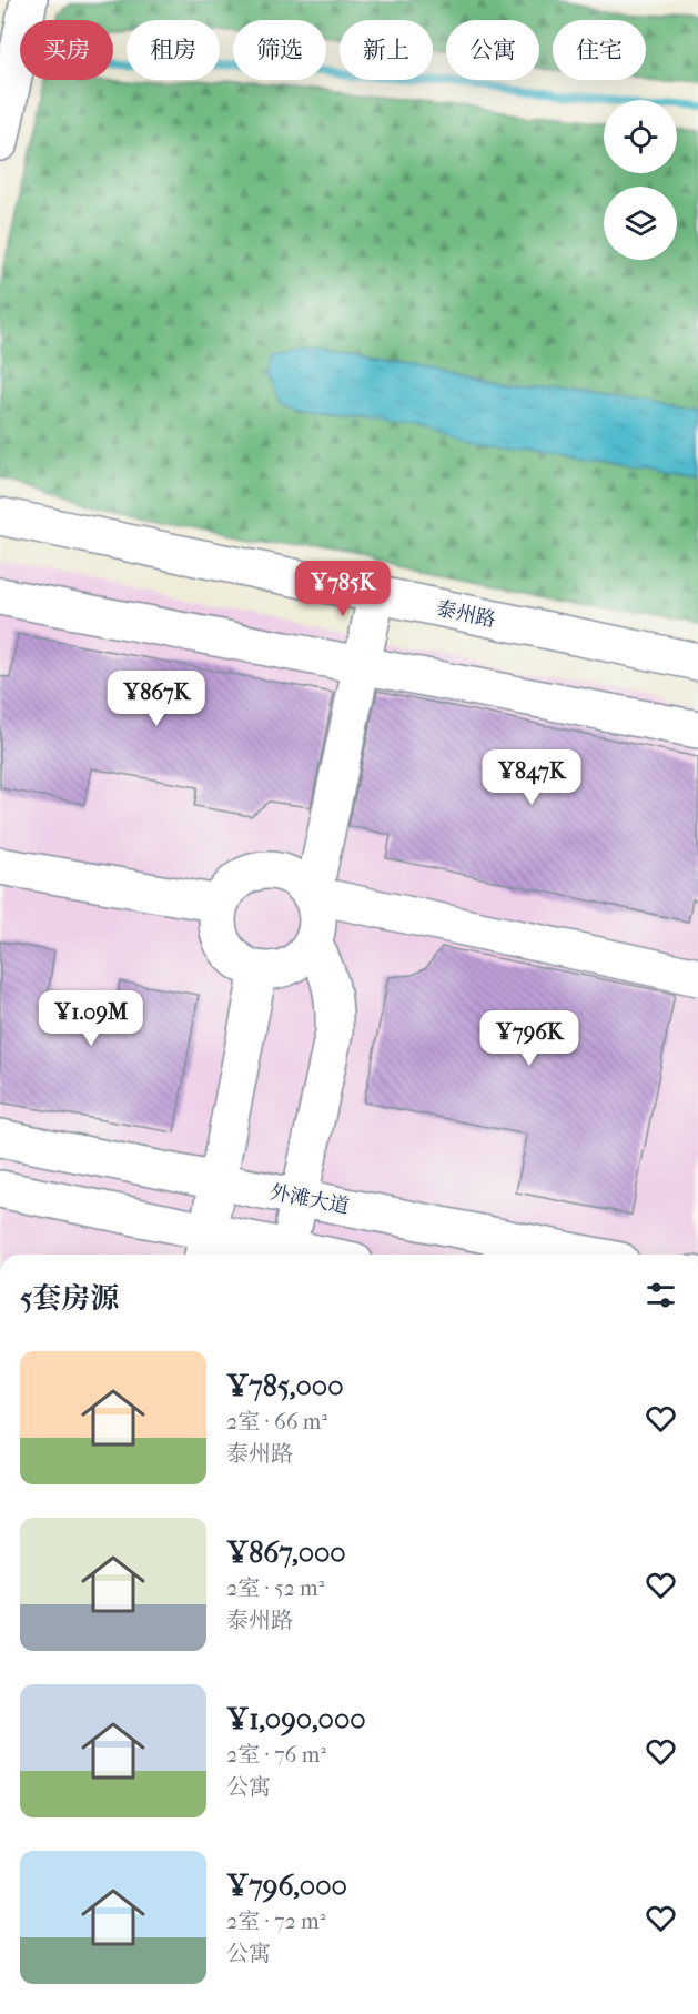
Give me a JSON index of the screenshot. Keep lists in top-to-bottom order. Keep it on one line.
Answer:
{"streets":{"street":["泰州路","外滩大道"]},"page":{"chip":["买房","租房","筛选","新上","公寓","住宅"],"price":["¥785K","¥867K","¥847K","¥1.09M","¥796K"],"heading":"5套房源","list":[{"name":"¥785,000","note":"2室 · 66 m² · 泰州路"},{"name":"¥867,000","note":"2室 · 52 m² · 泰州路"},{"name":"¥1,090,000","note":"2室 · 76 m² · 公寓"},{"name":"¥796,000","note":"2室 · 72 m² · 公寓"}]}}
